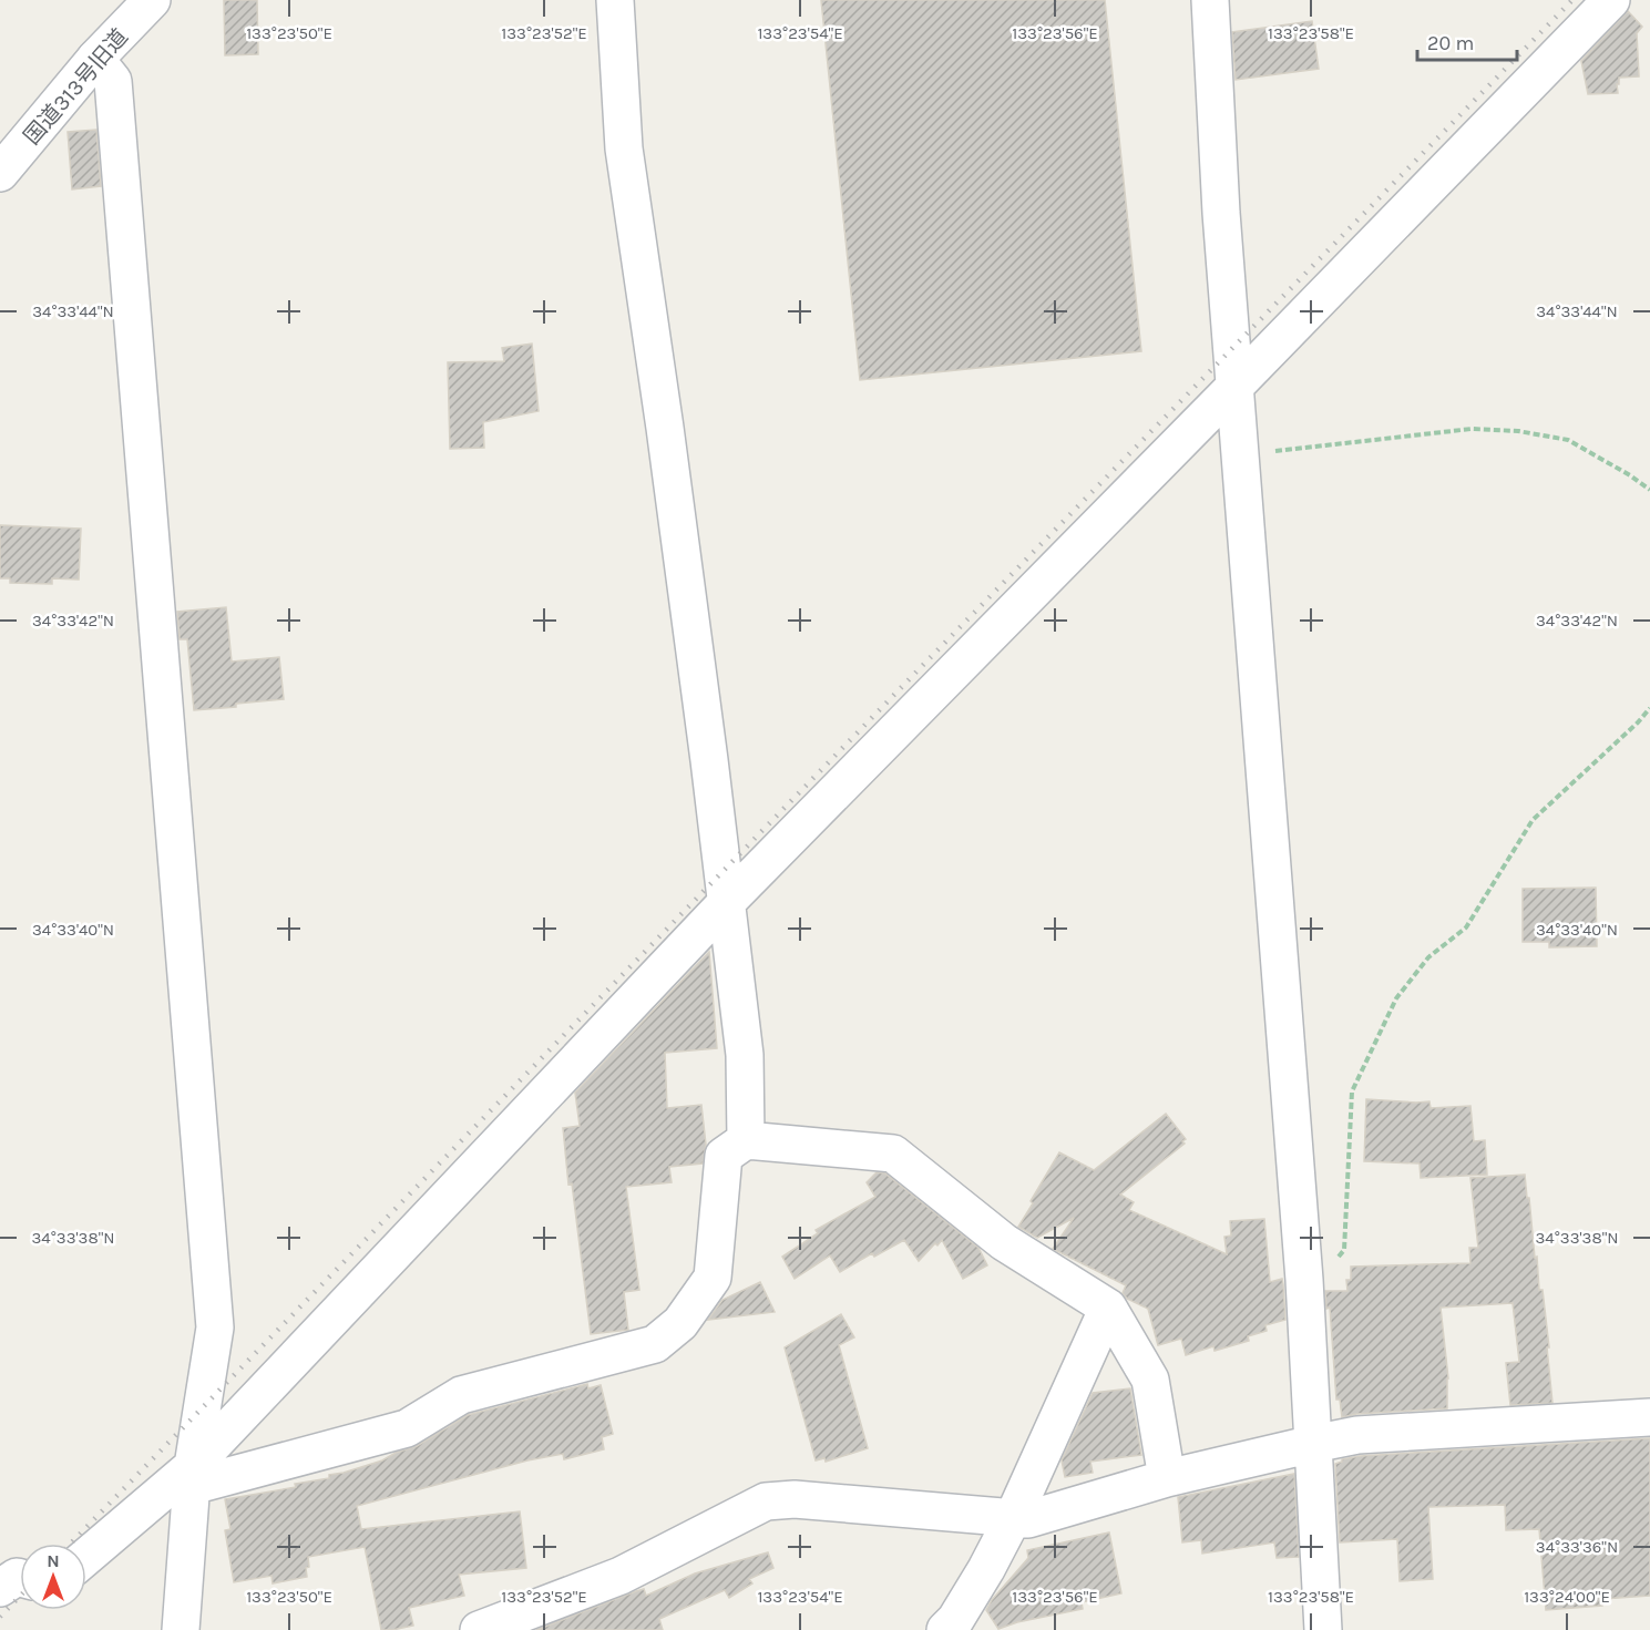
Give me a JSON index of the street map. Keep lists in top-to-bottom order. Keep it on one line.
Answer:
{"streets":{"street":["国道313号旧道"]},"scale_bar":"20 m","north":"top","coordinates":["133°23'50\"E","133°23'52\"E","133°23'54\"E","133°23'56\"E","133°23'58\"E","34°33'44\"N","34°33'42\"N","34°33'40\"N","34°33'38\"N","34°33'36\"N","133°24'00\"E"]}
